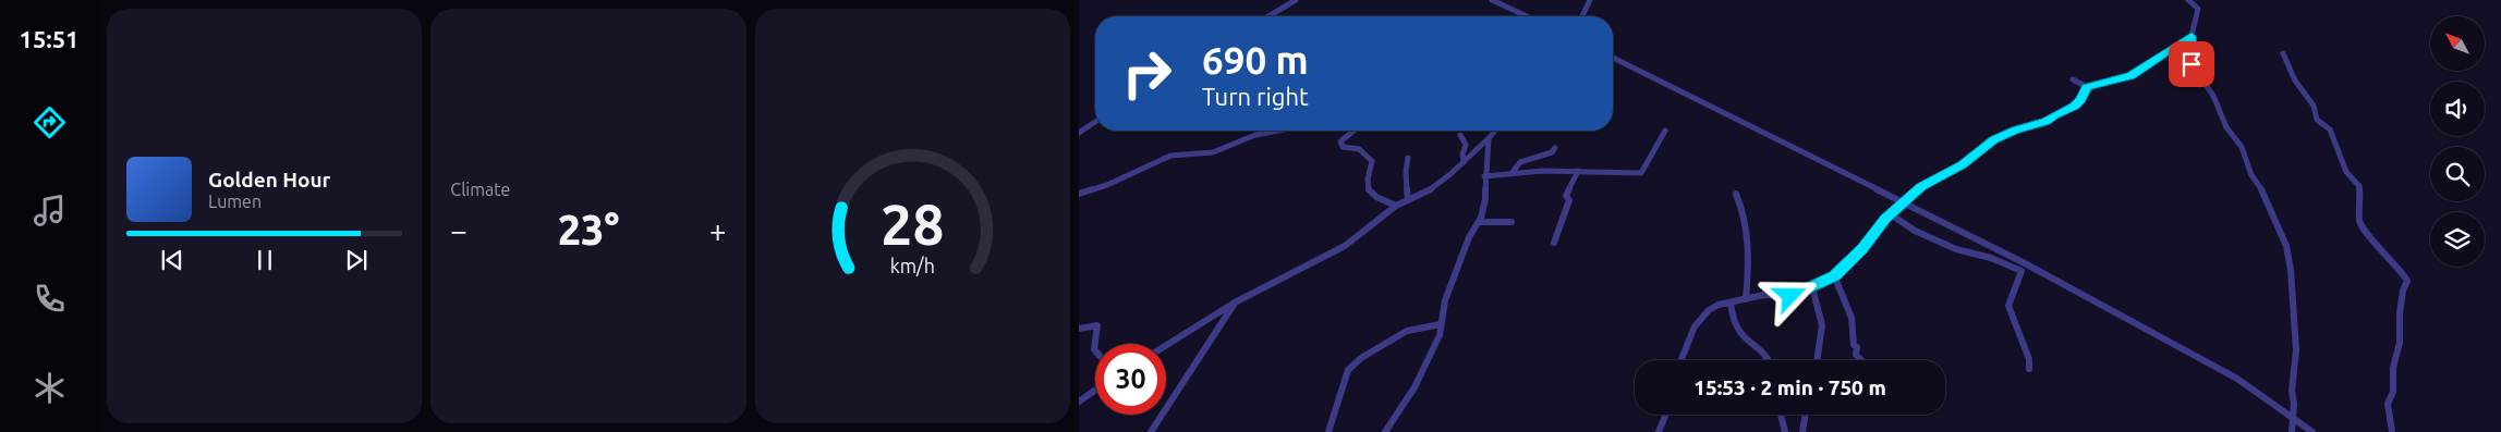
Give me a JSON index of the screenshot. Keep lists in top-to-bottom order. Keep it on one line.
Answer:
{"north":"top left","page":{"tabs":"15:51","tile":"Climate","turn":["690 m","Turn right"],"song":["Golden Hour","Lumen"],"heat":["−","23°","+"],"limit":"30","trip":"15:53 · 2 min · 750 m","gauge":["28","km/h"]}}
